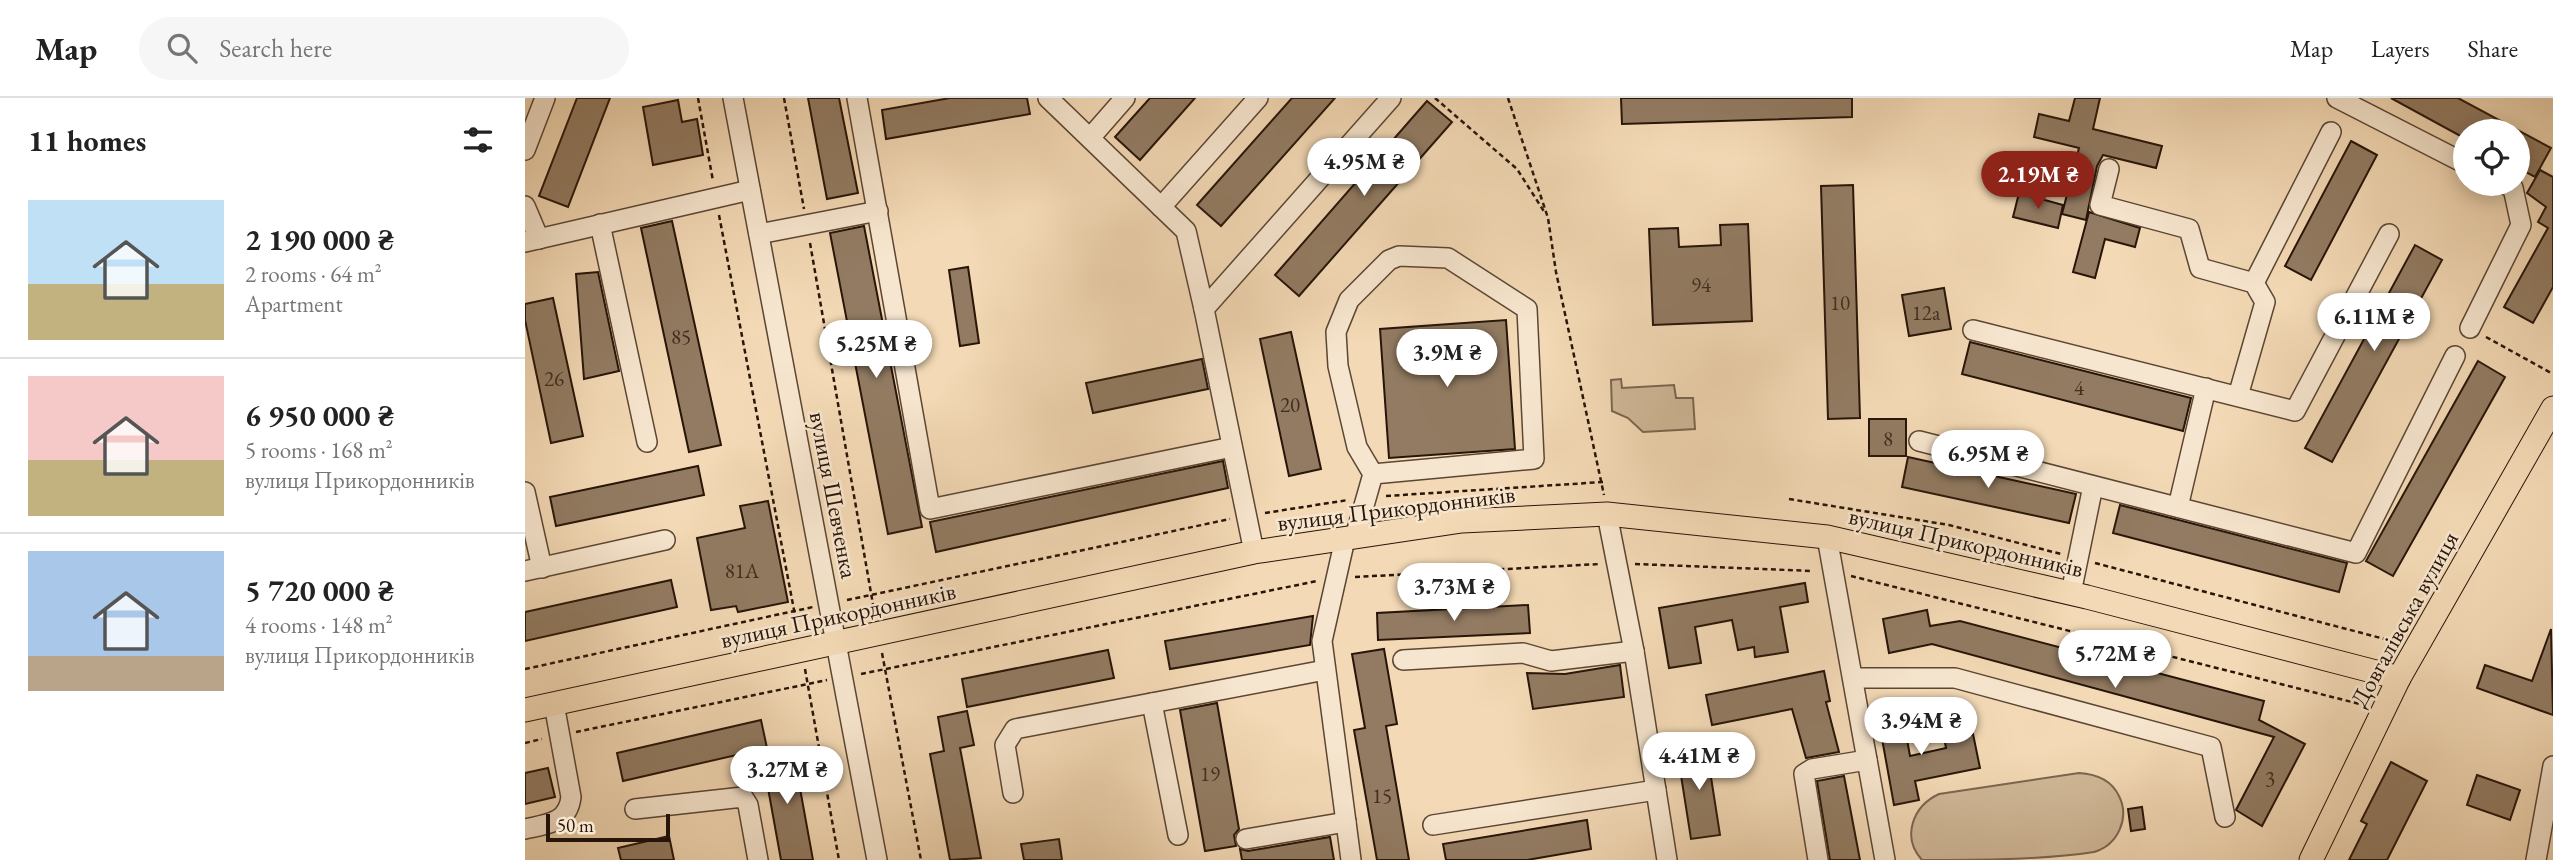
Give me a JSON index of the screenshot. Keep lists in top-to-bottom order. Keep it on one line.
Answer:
{"streets":{"main road":["вулиця Прикордонників","Довгалівська вулиця"],"street":["вулиця Шевченка"]},"crossings":[["вулиця Шевченка","вулиця Прикордонників"],["вулиця Прикордонників","Довгалівська вулиця"]],"house_numbers":["94","10","12а","85","26","4","20","8","81А","19","3","15"],"scale_bar":"50 m","page":{"header":"Map","search":"Search here","nav":["Map","Layers","Share"],"heading":"11 homes","price":["4.95M ₴","2.19M ₴","6.11M ₴","5.25M ₴","3.9M ₴","6.95M ₴","3.73M ₴","5.72M ₴","3.94M ₴","4.41M ₴","3.27M ₴"],"list":[{"name":"2 190 000 ₴","note":"2 rooms · 64 m² · Apartment"},{"name":"6 950 000 ₴","note":"5 rooms · 168 m² · вулиця Прикордонників"},{"name":"5 720 000 ₴","note":"4 rooms · 148 m² · вулиця Прикордонників"}],"scale":"50 m"}}
